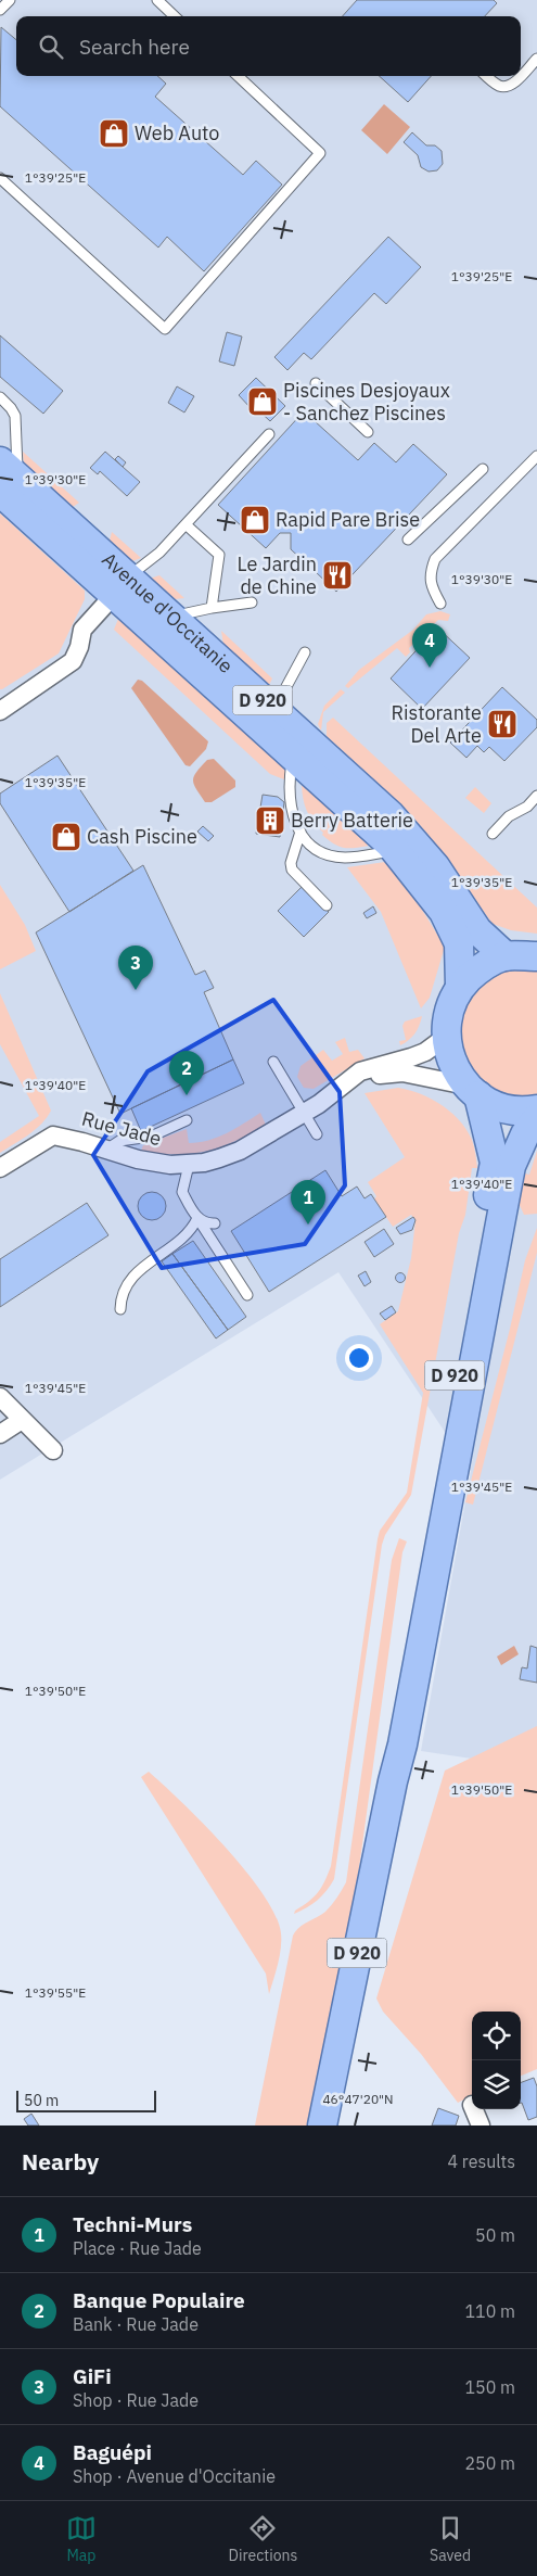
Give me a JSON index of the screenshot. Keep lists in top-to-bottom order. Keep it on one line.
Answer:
{"streets":{"main road":["Avenue d'Occitanie","D 920"],"street":["Rue Jade"]},"crossings":[["D 920","Rue Jade"]],"places":{"shop":["Web Auto","Piscines Desjoyaux - Sanchez Piscines","Rapid Pare Brise","Cash Piscine"],"restaurant":["Le Jardin de Chine","Ristorante Del Arte"],"building":["Berry Batterie"]},"scale_bar":"50 m","page":{"search":"Search here","pins":["4","3","2","1"],"scale":"50 m","heading":["Nearby","4 results"],"list":[{"mark":"1","name":"Techni-Murs","note":"Place · Rue Jade","value":"50 m"},{"mark":"2","name":"Banque Populaire","note":"Bank · Rue Jade","value":"110 m"},{"mark":"3","name":"GiFi","note":"Shop · Rue Jade","value":"150 m"},{"mark":"4","name":"Baguépi","note":"Shop · Avenue d'Occitanie","value":"250 m"}],"nav":["Map","Directions","Saved"]},"coordinates":["1°39'25\"E","1°39'30\"E","1°39'35\"E","1°39'40\"E","1°39'45\"E","1°39'50\"E","1°39'55\"E","46°47'20\"N"]}
